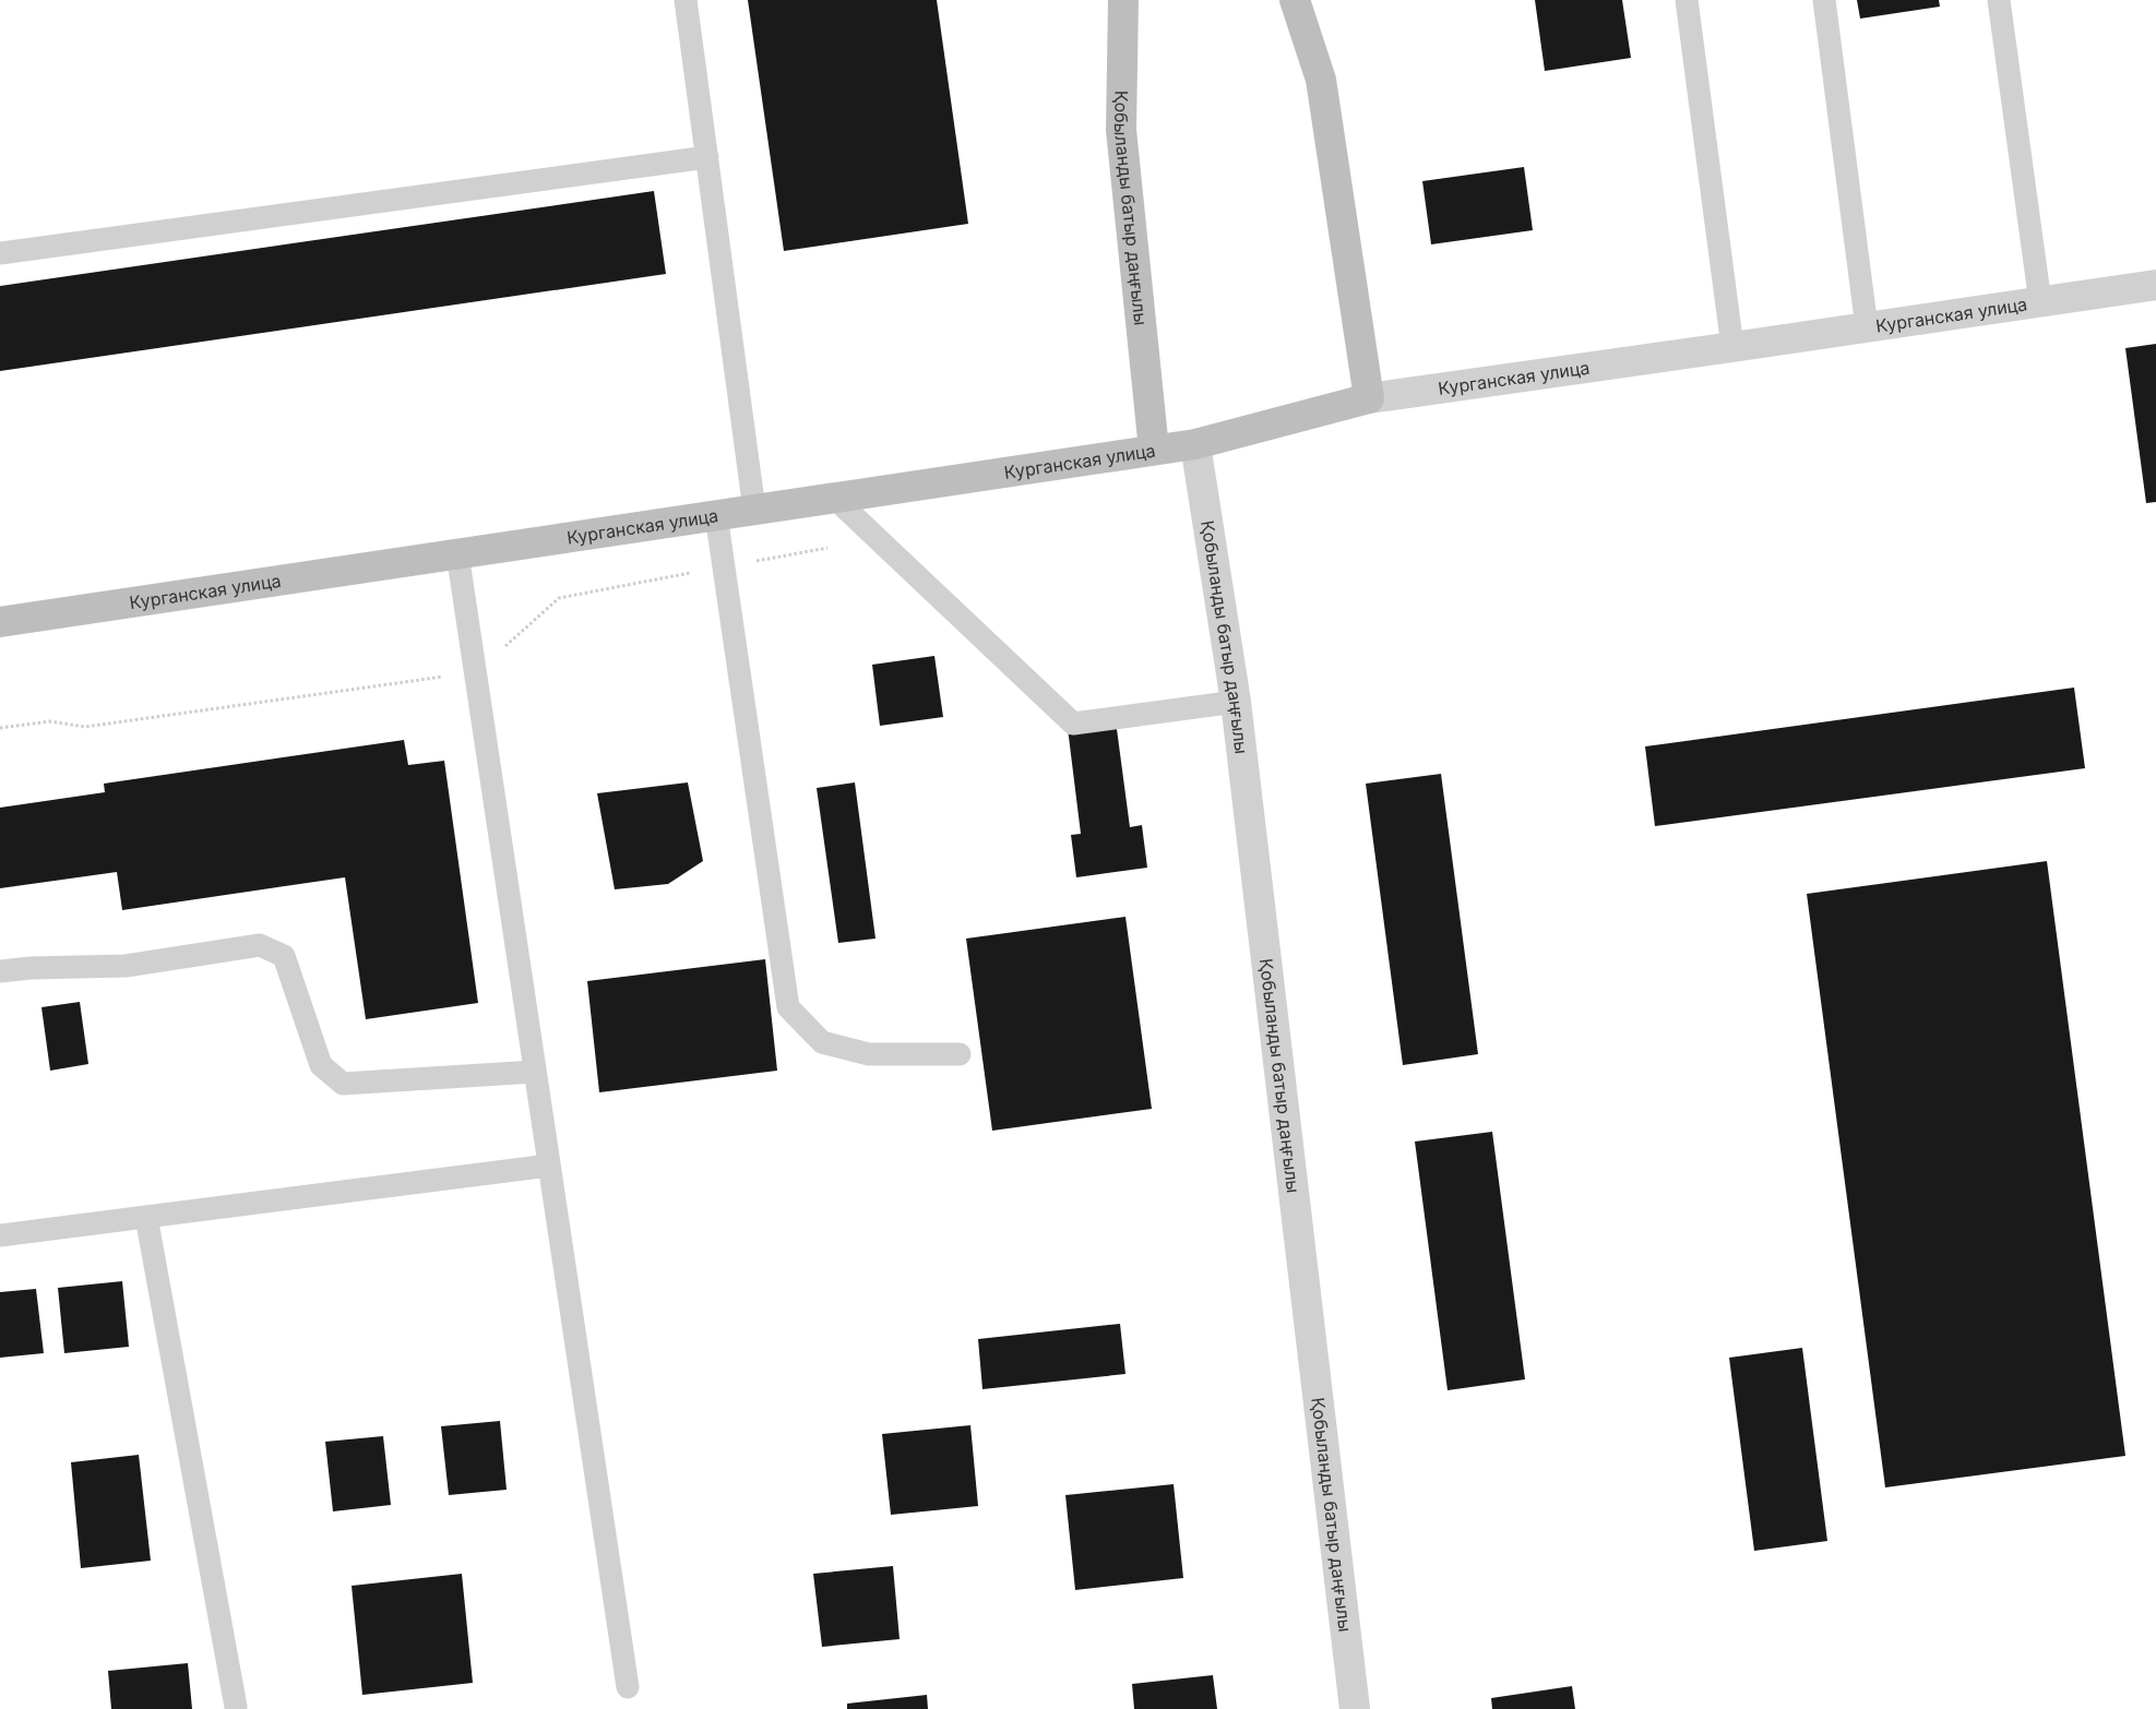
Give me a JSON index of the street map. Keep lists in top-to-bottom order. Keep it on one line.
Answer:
{"streets":{"street":["Қобыланды батыр даңғылы","Курганская улица"]},"crossings":[["Қобыланды батыр даңғылы","Курганская улица"]]}
